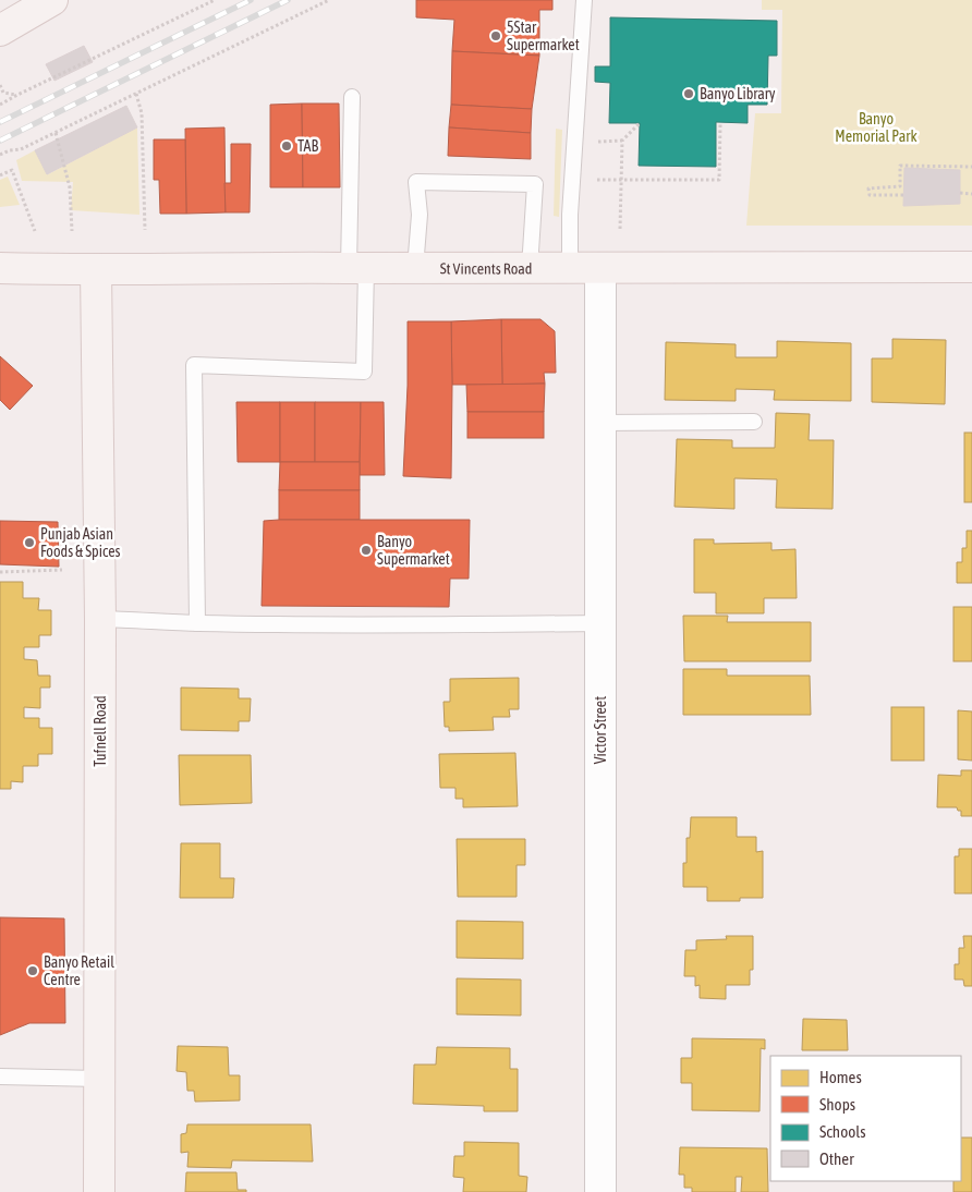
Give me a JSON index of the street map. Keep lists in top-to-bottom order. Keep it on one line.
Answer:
{"streets":{"street":["St Vincents Road","Victor Street","Tufnell Road"]},"crossings":[["St Vincents Road","Victor Street"],["St Vincents Road","Tufnell Road"]],"parks":["Banyo Memorial Park"],"places":["5Star Supermarket","Banyo Library","TAB","Punjab Asian Foods & Spices","Banyo Supermarket","Banyo Retail Centre"],"legend":["Homes","Shops","Schools","Other"]}
